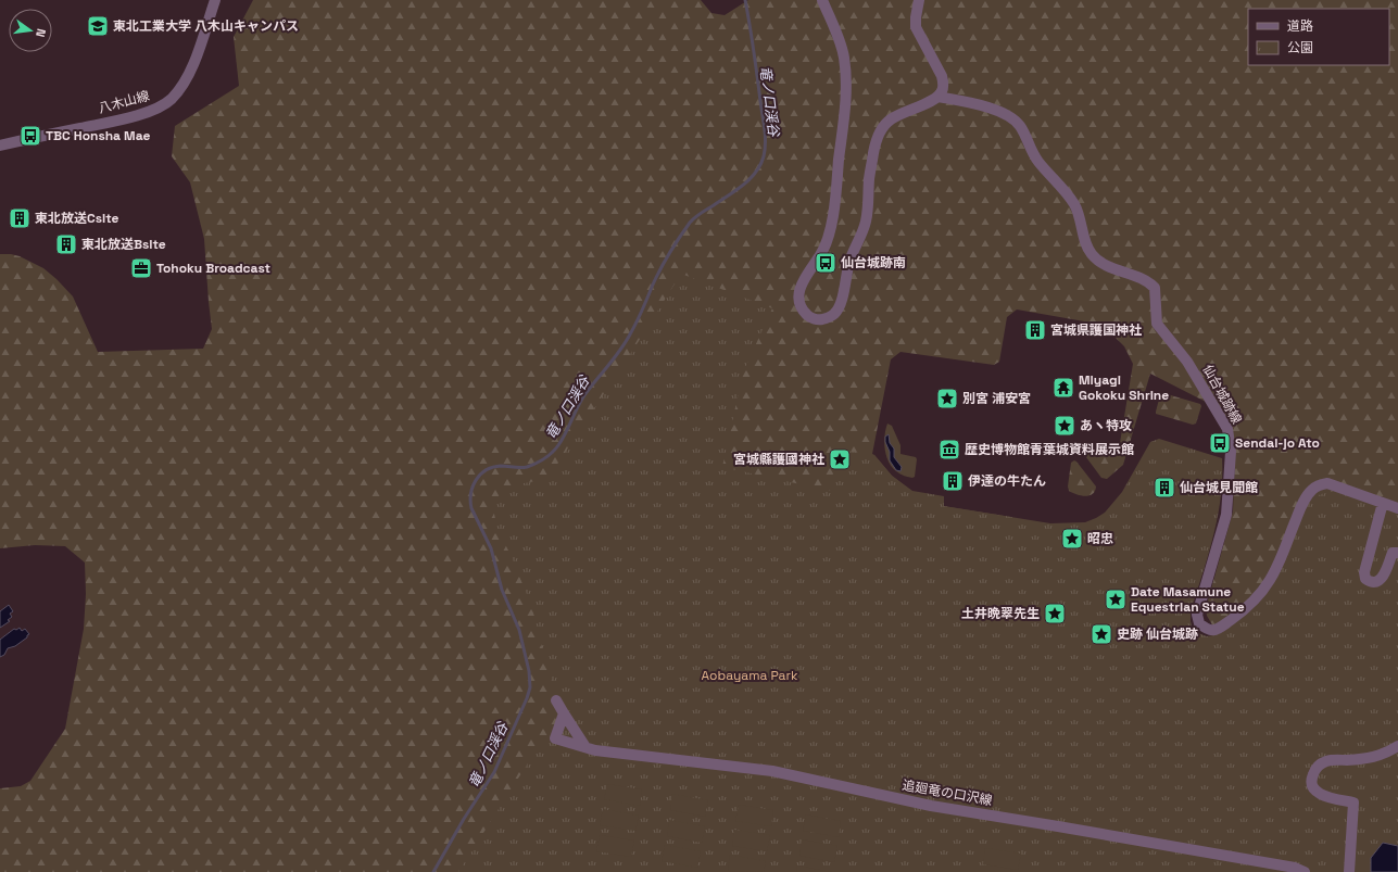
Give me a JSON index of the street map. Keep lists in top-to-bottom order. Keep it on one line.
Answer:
{"streets":{"street":["八木山線","仙台城跡線","追廻竜の口沢線"]},"water":["竜ノ口渓谷"],"parks":["Aobayama Park"],"places":{"school or university":["東北工業大学 八木山キャンパス"],"bus stop":["TBC Honsha Mae","仙台城跡南","Sendai-jo Ato"],"building":["東北放送Csite","東北放送Bsite","宮城県護国神社","伊達の牛たん","仙台城見聞館"],"office":["Tohoku Broadcast"],"temple":["Miyagi Gokoku Shrine"],"place":["別宮 浦安宮","あヽ特攻","宮城縣護國神社","昭忠","Date Masamune Equestrian Statue","土井晩翠先生","史跡 仙台城跡"],"museum":["歴史博物館青葉城資料展示館"]},"legend":["道路","公園"],"north":"right"}
